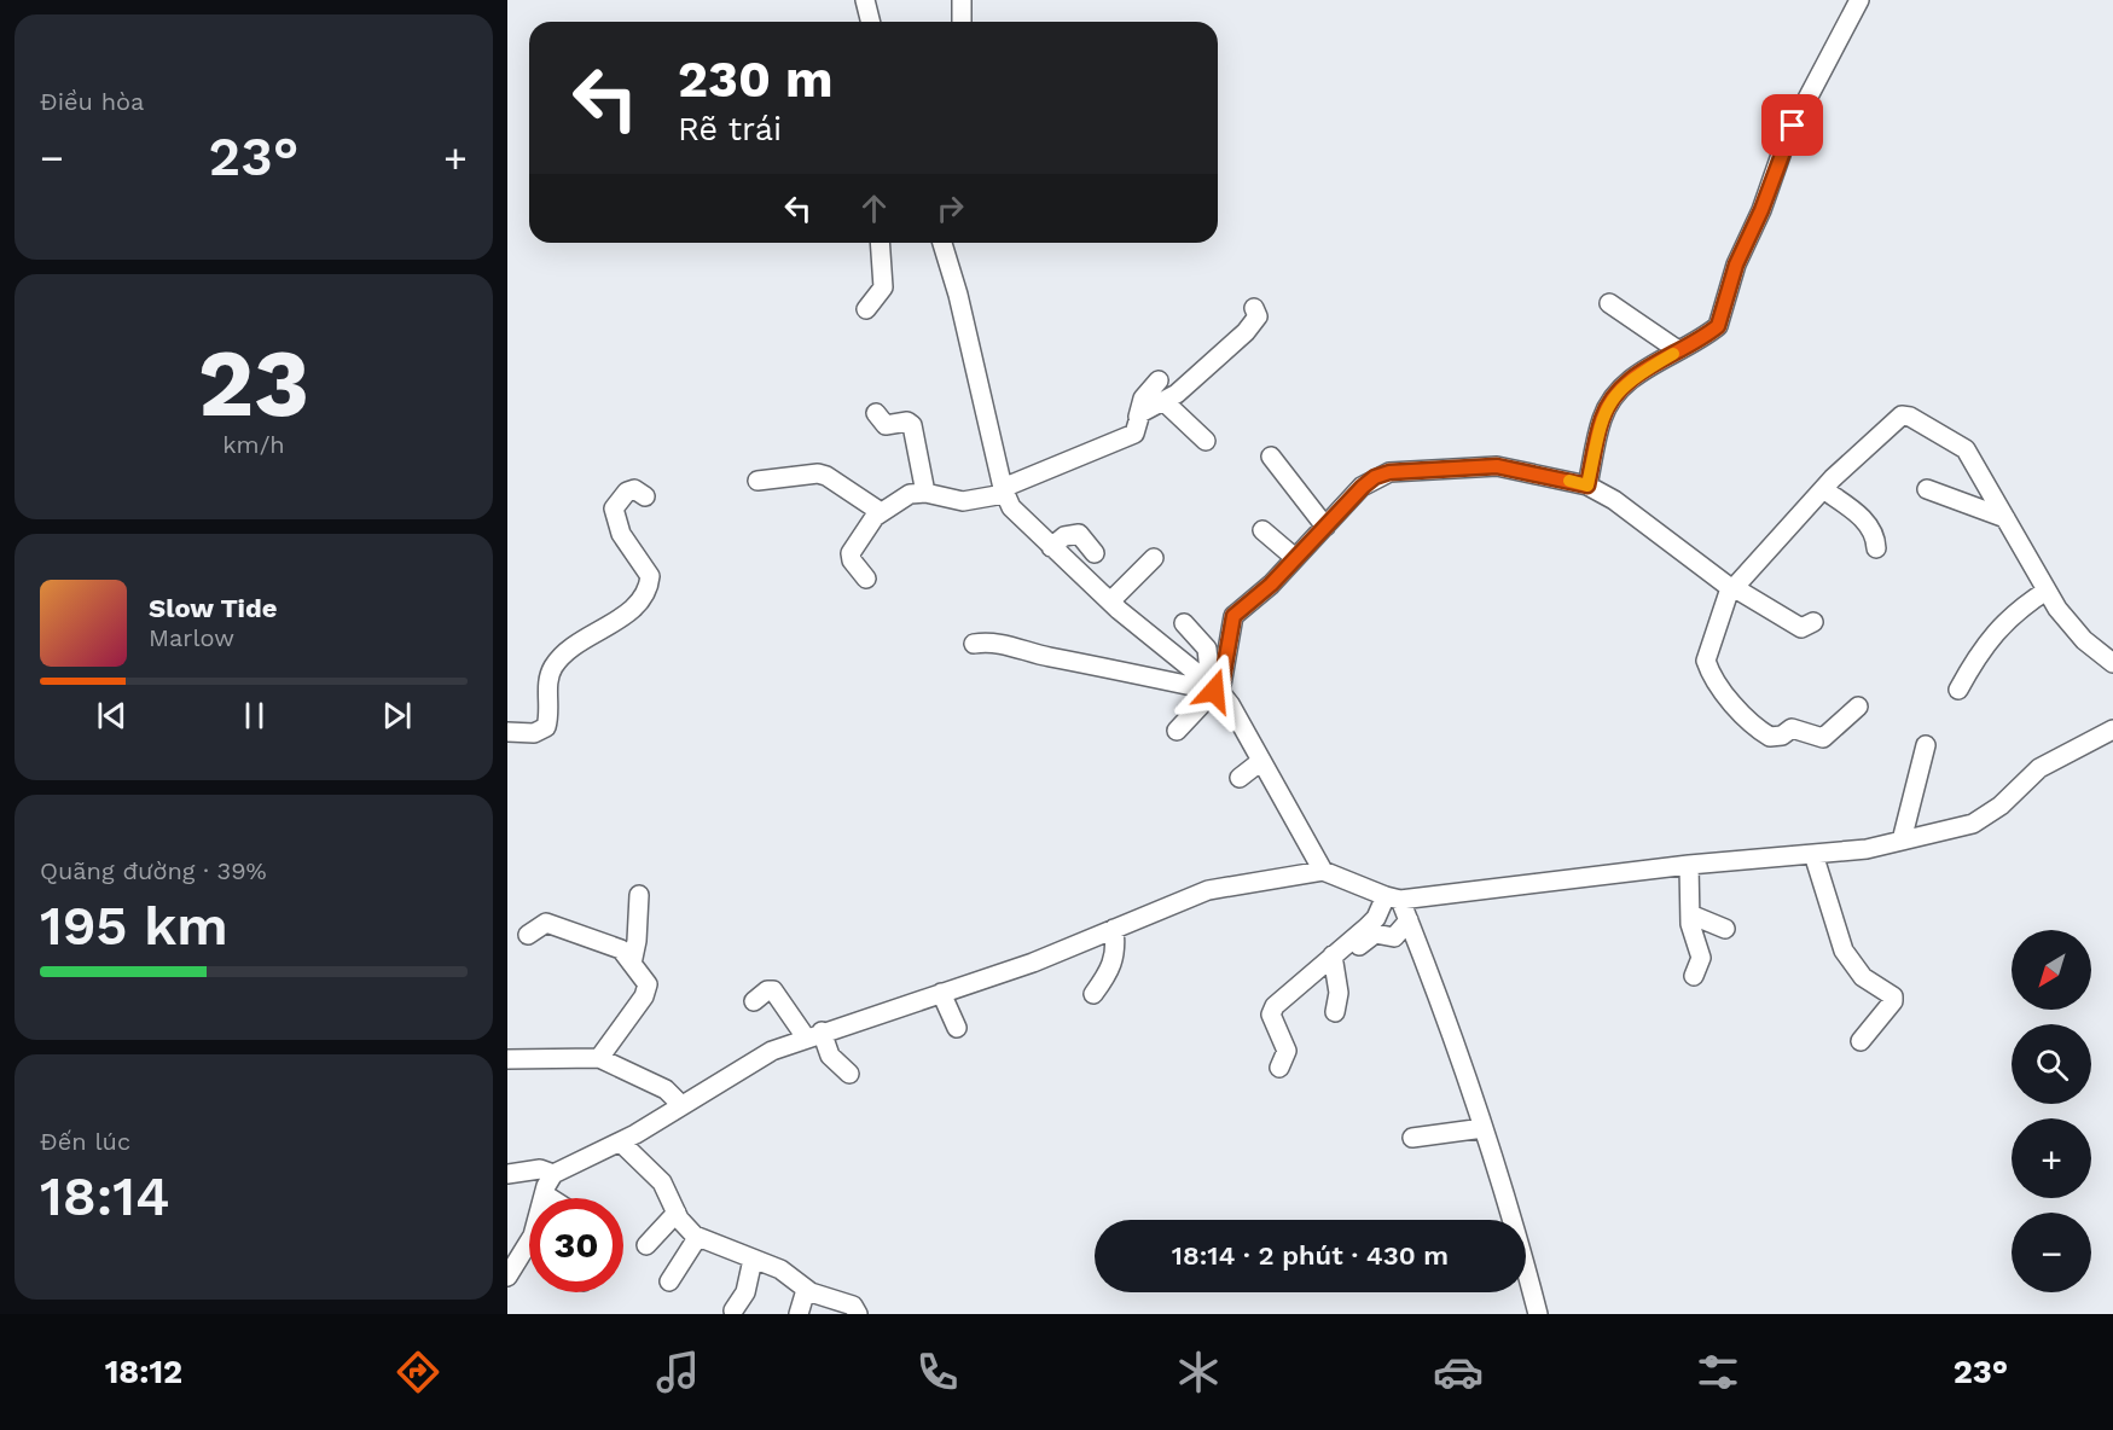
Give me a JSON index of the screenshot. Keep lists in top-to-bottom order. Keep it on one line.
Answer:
{"north":"bottom left","page":{"tile":["Điều hòa",["23","km/h"],["Quãng đường · 39%","195 km"],["Đến lúc","18:14"]],"turn":["230 m","Rẽ trái"],"heat":["−","23°","+"],"song":["Slow Tide","Marlow"],"map_buttons":["+","−"],"limit":"30","trip":"18:14 · 2 phút · 430 m","tabs":["18:12","23°"]}}
